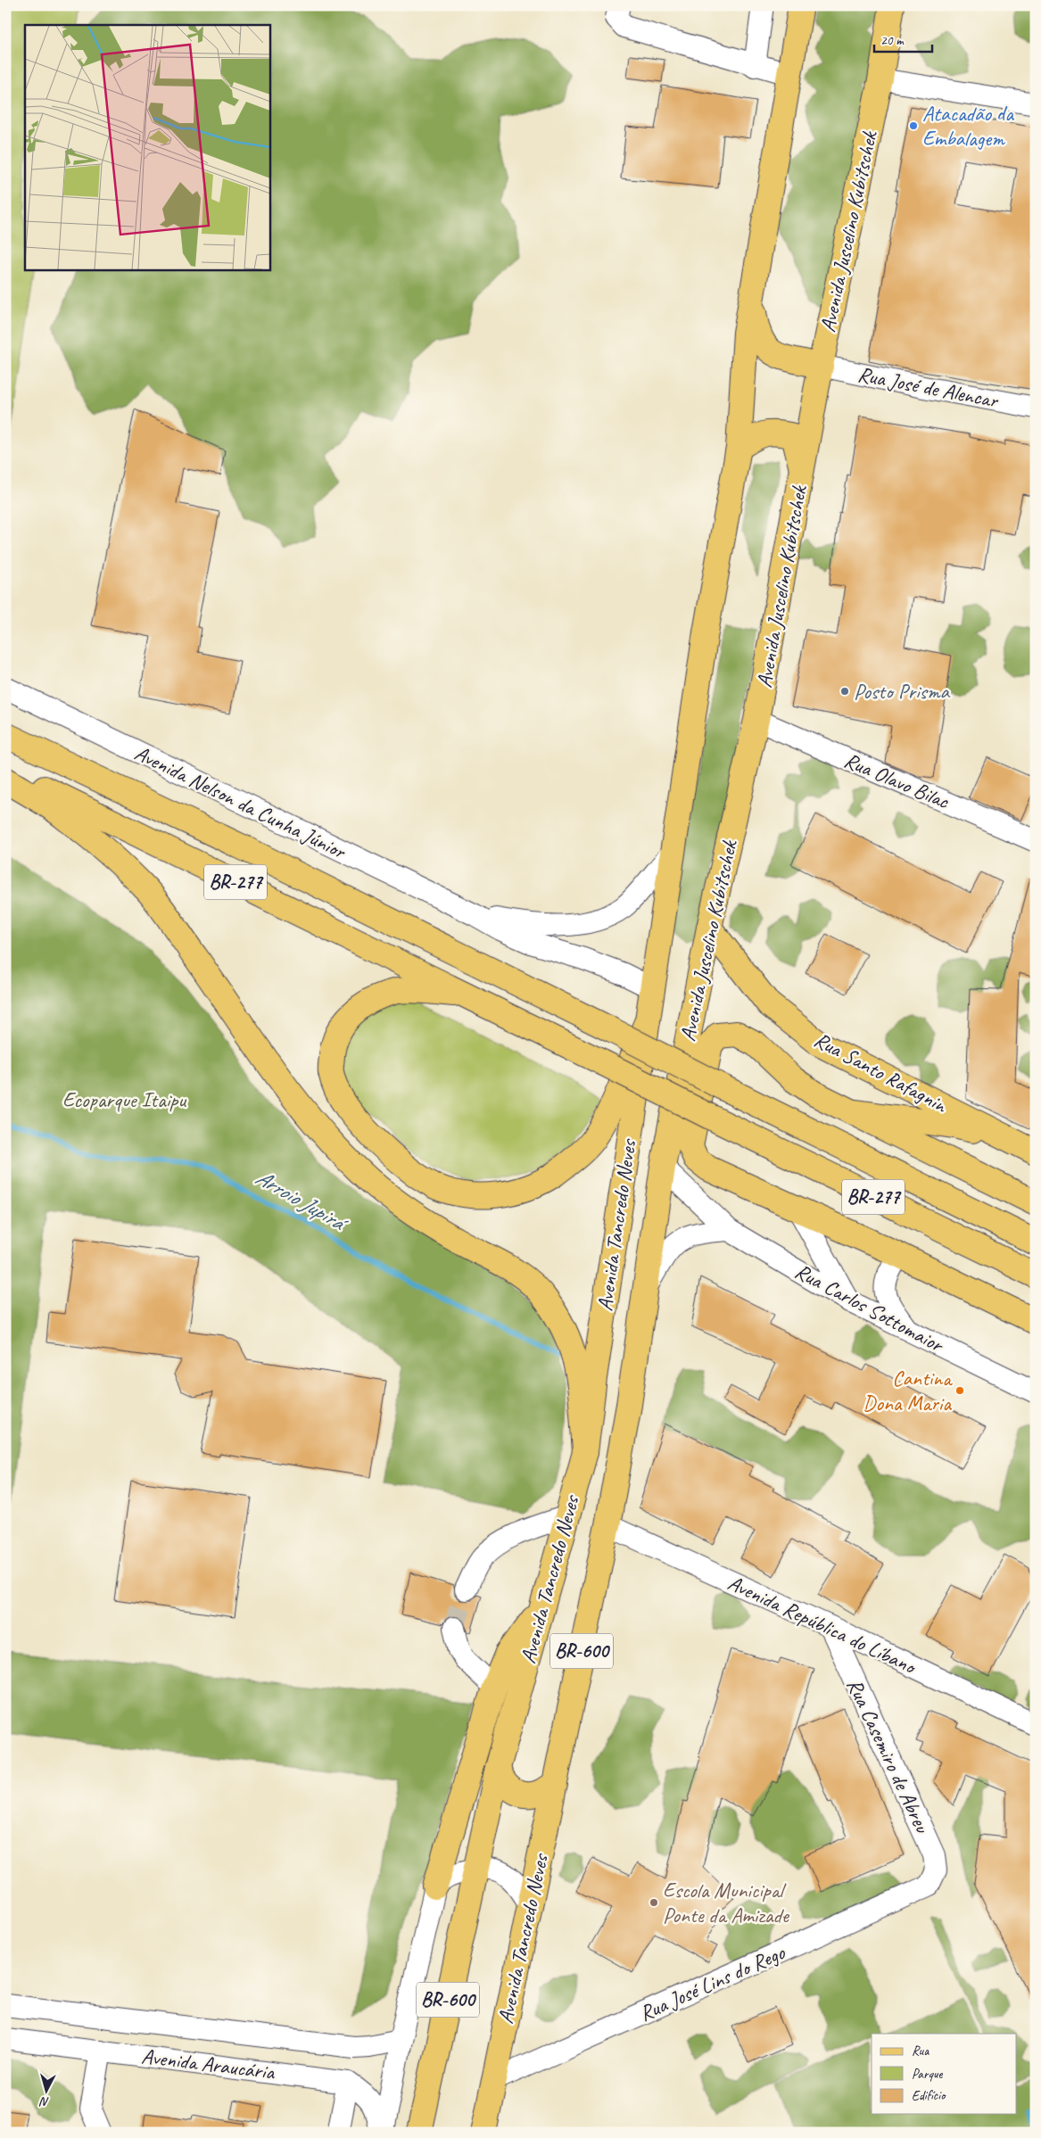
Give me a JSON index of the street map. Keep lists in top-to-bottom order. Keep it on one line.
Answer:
{"streets":{"main road":["Avenida Juscelino Kubitschek","BR-277","Rua Santo Rafagnin","Avenida Tancredo Neves","BR-600"],"street":["Rua José de Alencar","Rua Olavo Bilac","Avenida Nelson da Cunha Júnior","Rua Carlos Sottomaior","Avenida República do Líbano","Rua Casemiro de Abreu","Rua José Lins do Rego","Avenida Araucária"]},"crossings":[["Avenida Juscelino Kubitschek","Rua José de Alencar"],["Avenida Juscelino Kubitschek","Rua Olavo Bilac"],["Avenida Juscelino Kubitschek","Avenida Nelson da Cunha Júnior"],["Avenida Juscelino Kubitschek","Rua Santo Rafagnin"],["Avenida Juscelino Kubitschek","Avenida Tancredo Neves"],["Avenida Juscelino Kubitschek","Rua Carlos Sottomaior"],["Avenida Tancredo Neves","Rua Carlos Sottomaior"],["Avenida Tancredo Neves","Avenida República do Líbano"],["Avenida Tancredo Neves","Rua José Lins do Rego"],["Avenida República do Líbano","Rua Casemiro de Abreu"],["Rua Casemiro de Abreu","Rua José Lins do Rego"]],"water":["Arroio Jupirá"],"parks":["Ecoparque Itaipu"],"places":["Atacadão da Embalagem","Posto Prisma","Cantina Dona Maria","Escola Municipal Ponte da Amizade"],"legend":["Rua","Parque","Edifício"],"scale_bar":"20 m","north":"bottom"}
